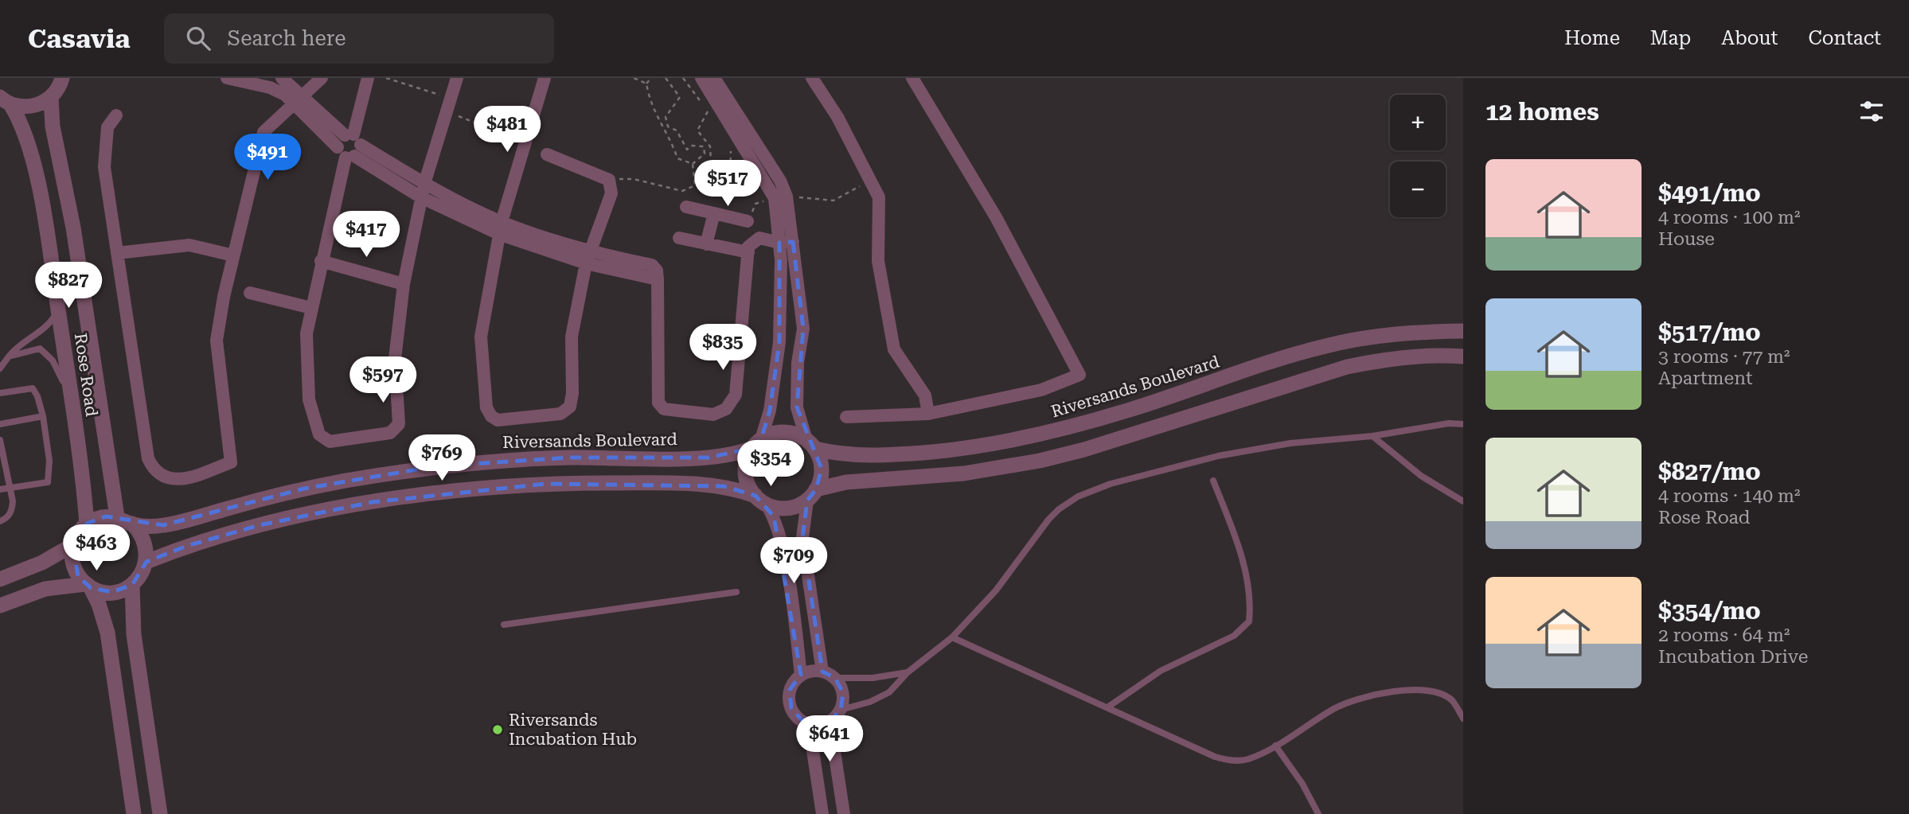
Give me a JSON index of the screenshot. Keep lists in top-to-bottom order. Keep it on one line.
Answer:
{"streets":{"street":["Rose Road","Riversands Boulevard"]},"crossings":[["Rose Road","Riversands Boulevard"]],"places":["Riversands Incubation Hub"],"page":{"header":"Casavia","search":"Search here","nav":["Home","Map","About","Contact"],"heading":"12 homes","map_buttons":["+","−"],"price":["$481","$491","$517","$417","$827","$835","$597","$769","$354","$463","$709","$641"],"list":[{"name":"$491/mo","note":"4 rooms · 100 m² · House"},{"name":"$517/mo","note":"3 rooms · 77 m² · Apartment"},{"name":"$827/mo","note":"4 rooms · 140 m² · Rose Road"},{"name":"$354/mo","note":"2 rooms · 64 m² · Incubation Drive"}]}}
